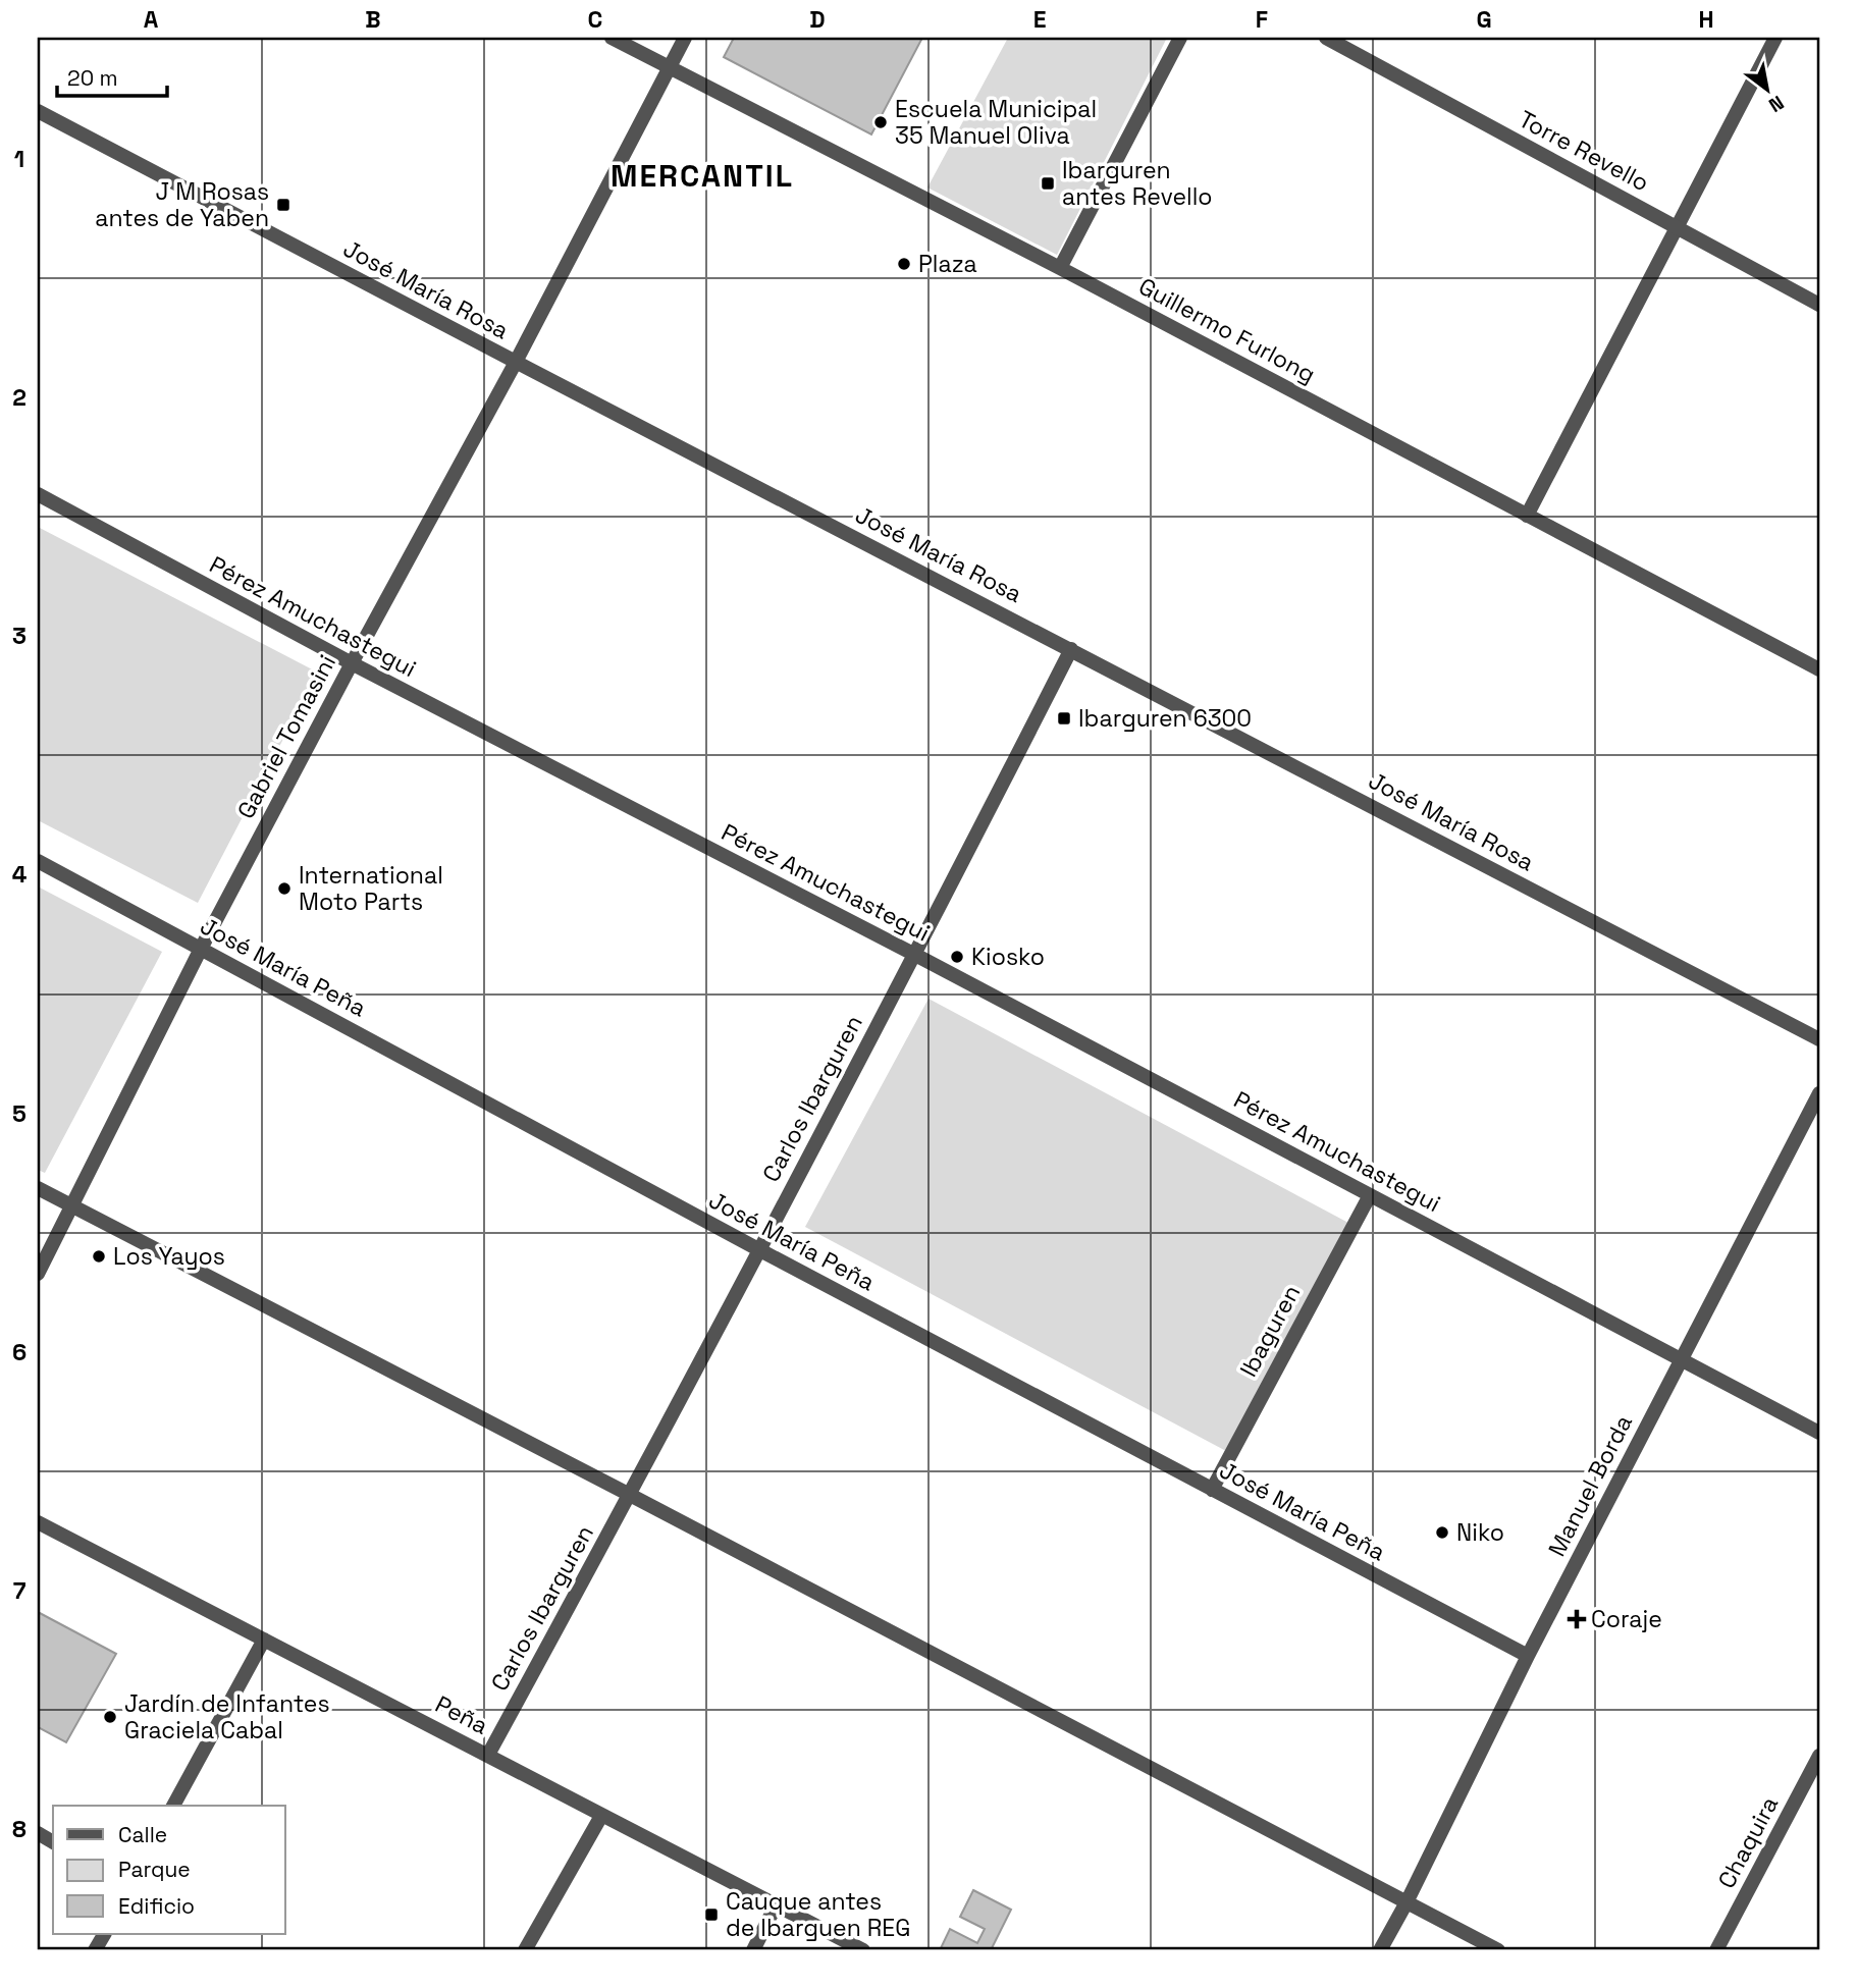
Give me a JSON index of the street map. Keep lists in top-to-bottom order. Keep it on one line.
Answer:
{"streets":{"street":["Torre Revello","José María Rosa","Guillermo Furlong","Pérez Amuchastegui","Gabriel Tomasini","José María Peña","Carlos Ibarguren","Ibaguren","Manuel Borda","Peña","Chaquira"]},"crossings":[["José María Rosa","Gabriel Tomasini"],["José María Rosa","Carlos Ibarguren"],["Guillermo Furlong","Gabriel Tomasini"],["Pérez Amuchastegui","Gabriel Tomasini"],["Pérez Amuchastegui","Carlos Ibarguren"],["Pérez Amuchastegui","Ibaguren"],["Pérez Amuchastegui","Manuel Borda"],["Gabriel Tomasini","José María Peña"],["José María Peña","Carlos Ibarguren"],["José María Peña","Ibaguren"],["José María Peña","Manuel Borda"],["Carlos Ibarguren","Peña"]],"districts":["MERCANTIL"],"places":{"other":["Escuela Municipal 35 Manuel Oliva","Plaza","International Moto Parts","Kiosko","Los Yayos","Niko","Jardín de Infantes Graciela Cabal"],"transit":["Ibarguren antes Revello","J M Rosas antes de Yaben","Ibarguren 6300","Cauque antes de Ibarguen REG"],"health":["Coraje"]},"legend":["Calle","Parque","Edificio"],"scale_bar":"20 m","north":"bottom right","grid":{"columns":["A","B","C","D","E","F","G","H"],"rows":["1","2","3","4","5","6","7","8"]}}
